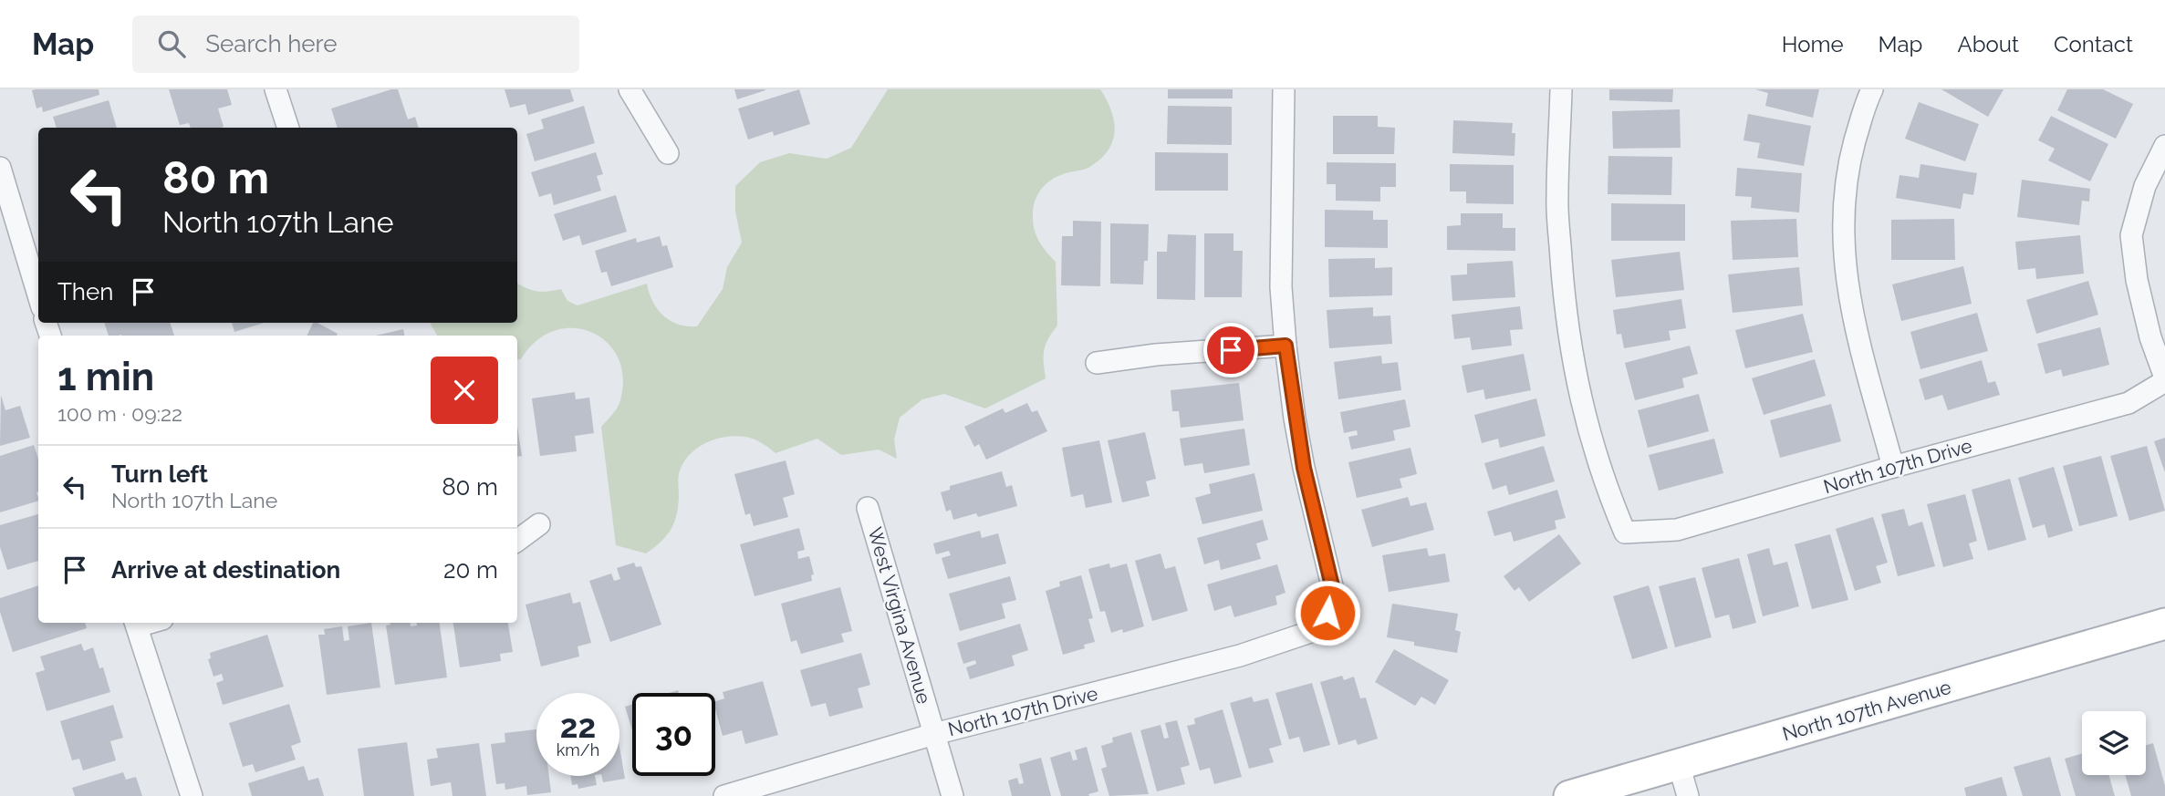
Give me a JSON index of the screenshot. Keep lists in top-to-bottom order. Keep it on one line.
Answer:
{"streets":{"main road":["North 107th Avenue"],"street":["North 107th Drive","West Virgina Avenue"]},"crossings":[["North 107th Drive","West Virgina Avenue"]],"page":{"header":"Map","search":"Search here","nav":["Home","Map","About","Contact"],"turn":["80 m","North 107th Lane"],"then":"Then","heading":["1 min","100 m · 09:22"],"list":[{"name":"Turn left","note":"North 107th Lane","value":"80 m"},{"name":"Arrive at destination","value":"20 m"}],"speed":"22 km/h","limit":"30"}}
